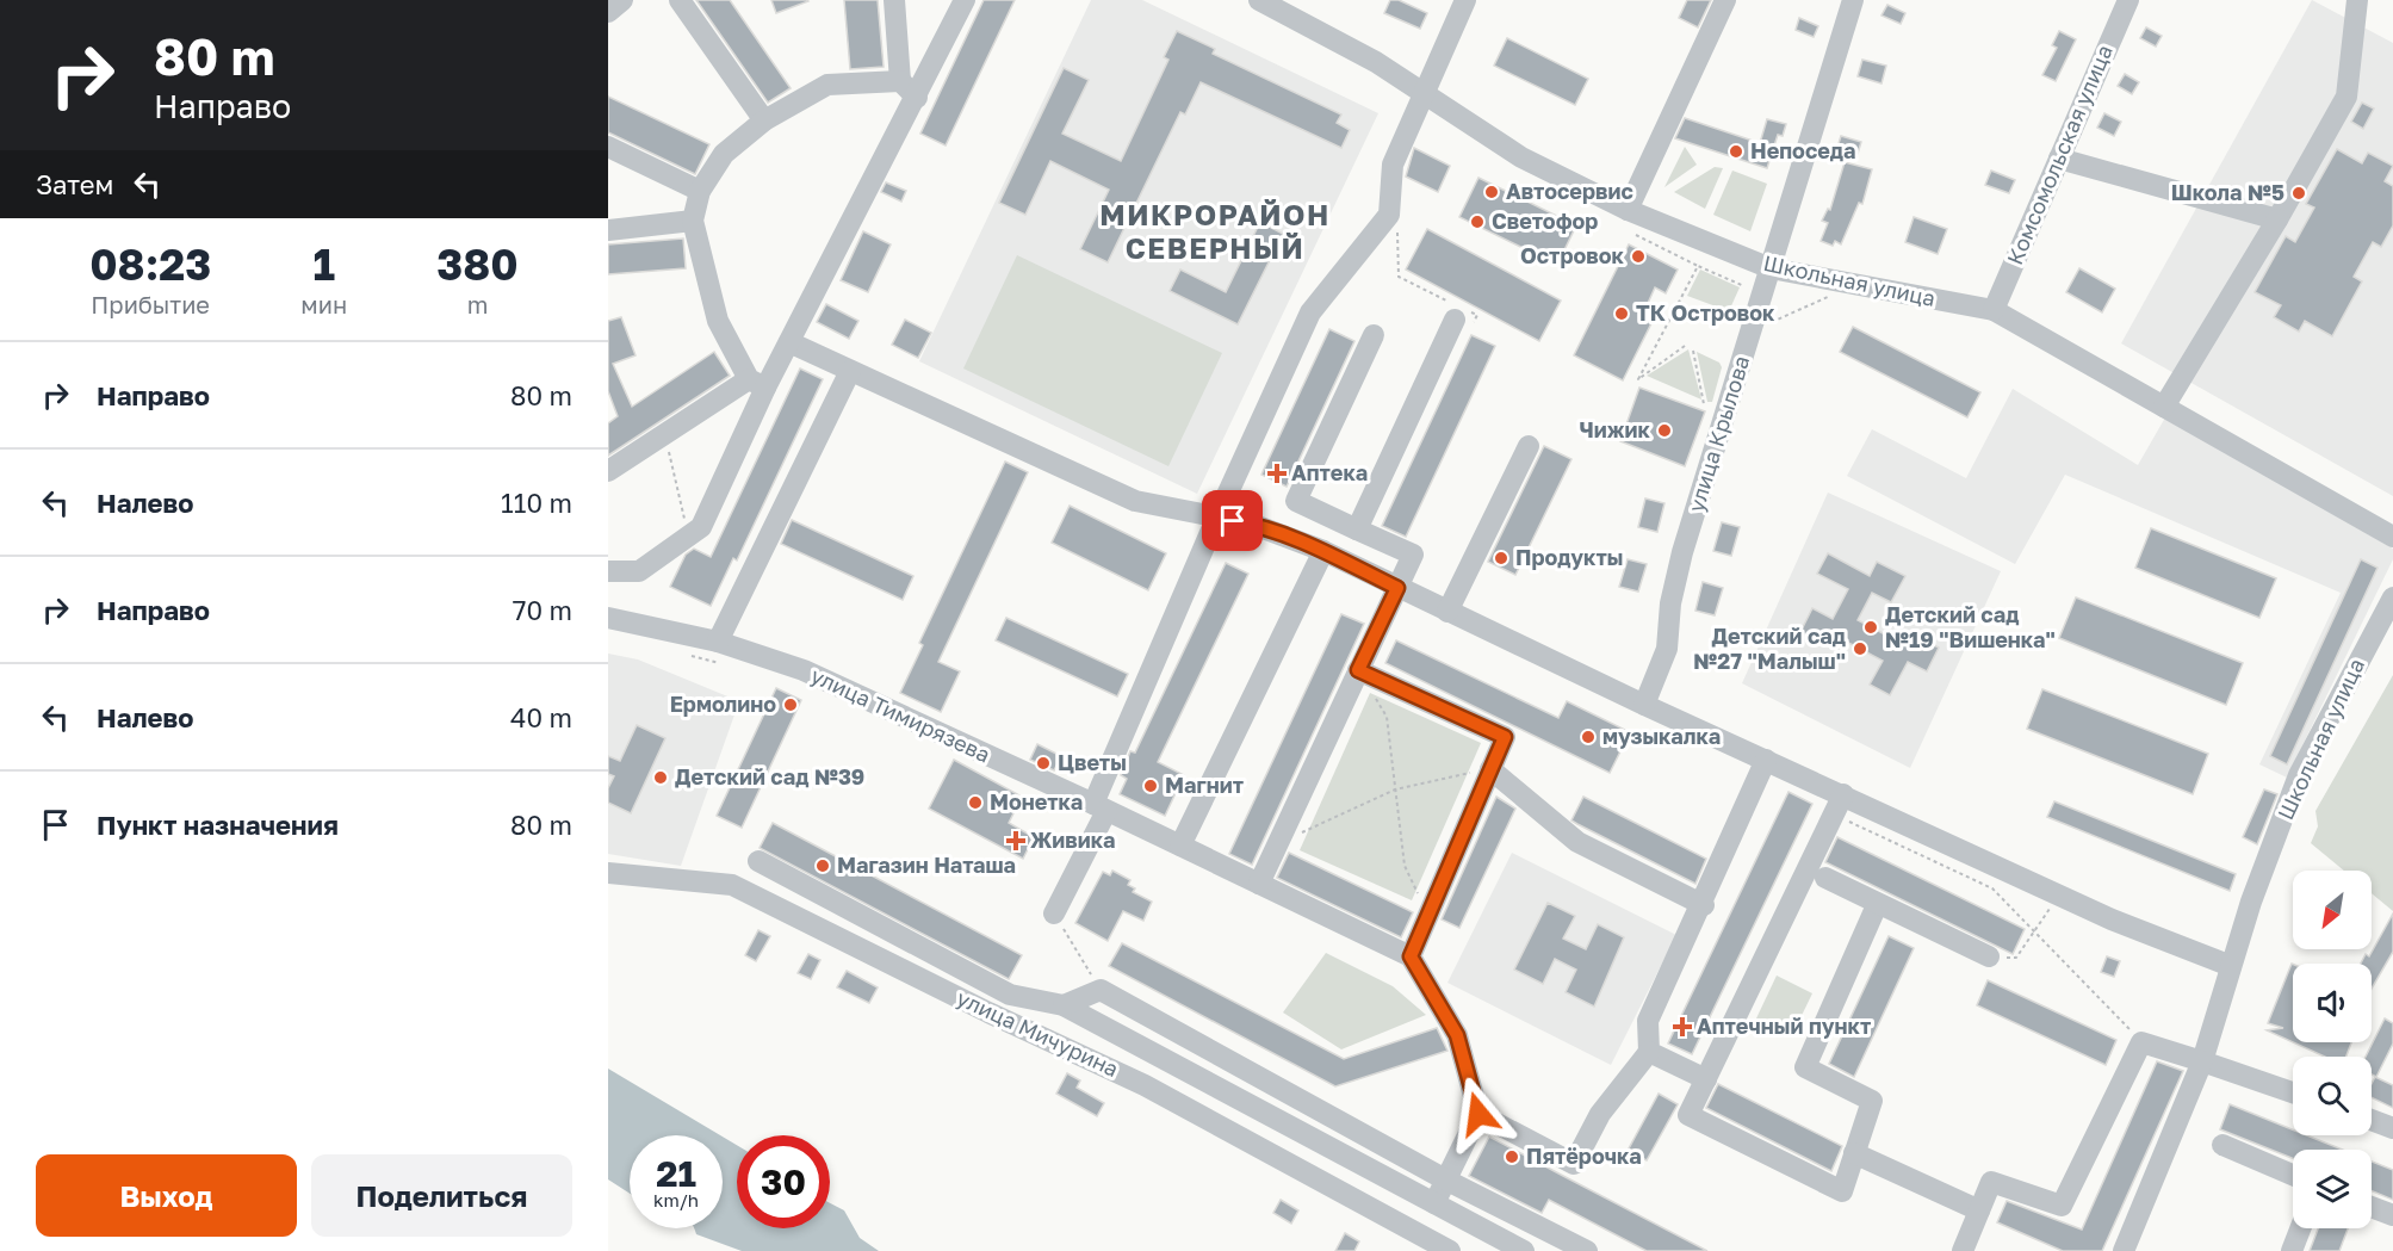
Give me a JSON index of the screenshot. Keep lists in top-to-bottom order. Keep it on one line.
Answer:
{"streets":{"street":["Комсомольская улица","Школьная улица","улица Крылова","улица Тимирязева","улица Мичурина"]},"crossings":[["Комсомольская улица","Школьная улица"],["Школьная улица","улица Крылова"]],"districts":["МИКРОРАЙОН СЕВЕРНЫЙ"],"places":{"other":["Непоседа","Автосервис","Школа №5","Светофор","Островок","ТК Островок","Чижик","Продукты","Детский сад №19 \"Вишенка\"","Детский сад №27 \"Малыш\"","Ермолино","музыкалка","Цветы","Детский сад №39","Магнит","Монетка","Магазин Наташа","Пятёрочка"],"health":["Аптека","Живика","Аптечный пункт"]},"north":"bottom left","page":{"turn":["80 m","Направо"],"then":"Затем","eta":["08:23","Прибытие","1","мин","380","m"],"list":[{"name":"Направо","value":"80 m"},{"name":"Налево","value":"110 m"},{"name":"Направо","value":"70 m"},{"name":"Налево","value":"40 m"},{"name":"Пункт назначения","value":"80 m"}],"speed":"21 km/h","limit":"30","buttons":["Выход","Поделиться"]}}
